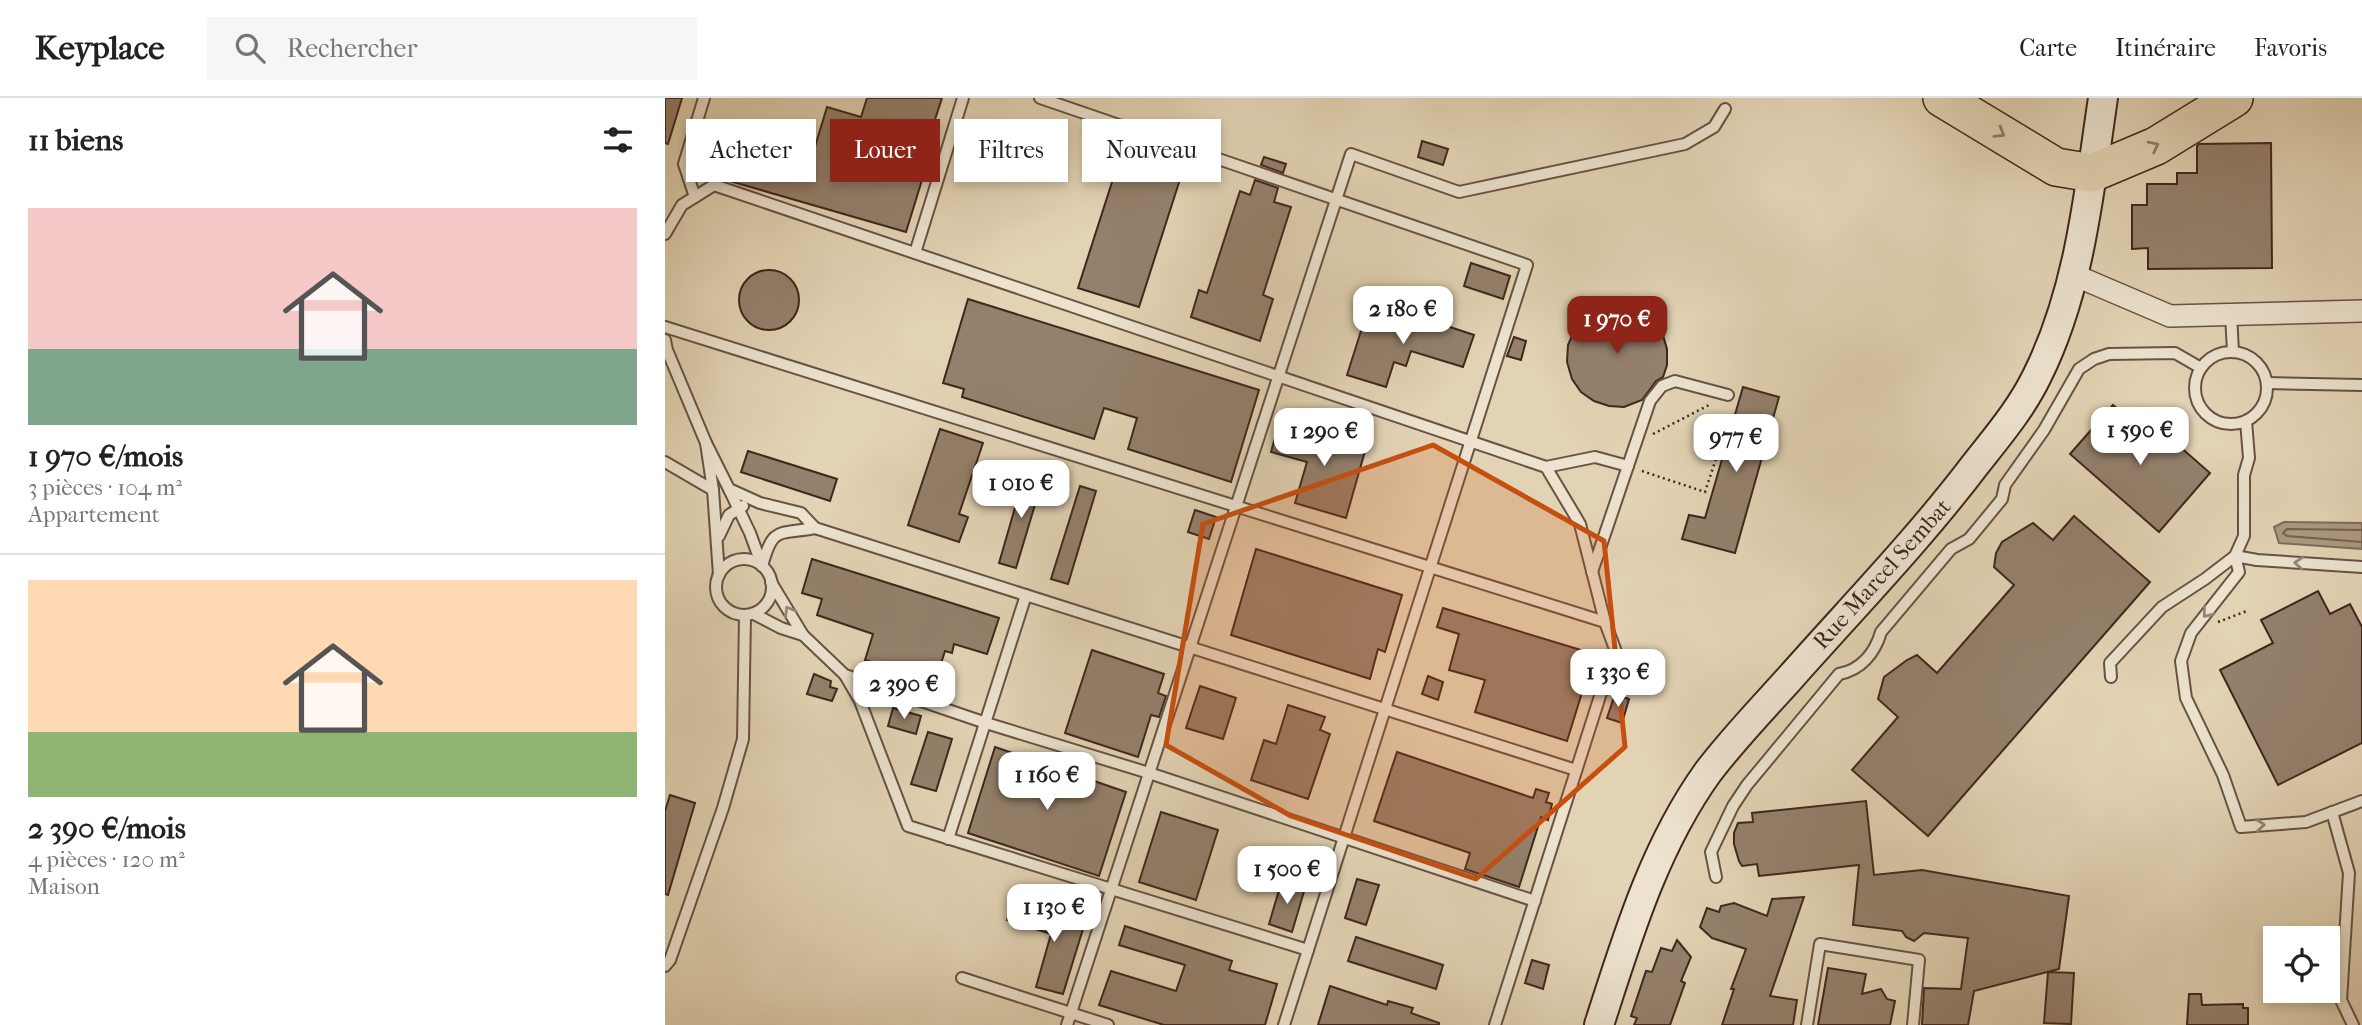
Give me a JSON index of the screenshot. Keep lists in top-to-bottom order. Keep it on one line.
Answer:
{"streets":{"main road":["Rue Marcel Sembat"]},"page":{"header":"Keyplace","search":"Rechercher","nav":["Carte","Itinéraire","Favoris"],"heading":"11 biens","chip":["Acheter","Louer","Filtres","Nouveau"],"list":[{"name":"1 970 €/mois","note":"3 pièces · 104 m² · Appartement"},{"name":"2 390 €/mois","note":"4 pièces · 120 m² · Maison"}],"price":["2 180 €","1 970 €","1 590 €","1 290 €","977 €","1 010 €","1 330 €","2 390 €","1 160 €","1 500 €","1 130 €"]}}
